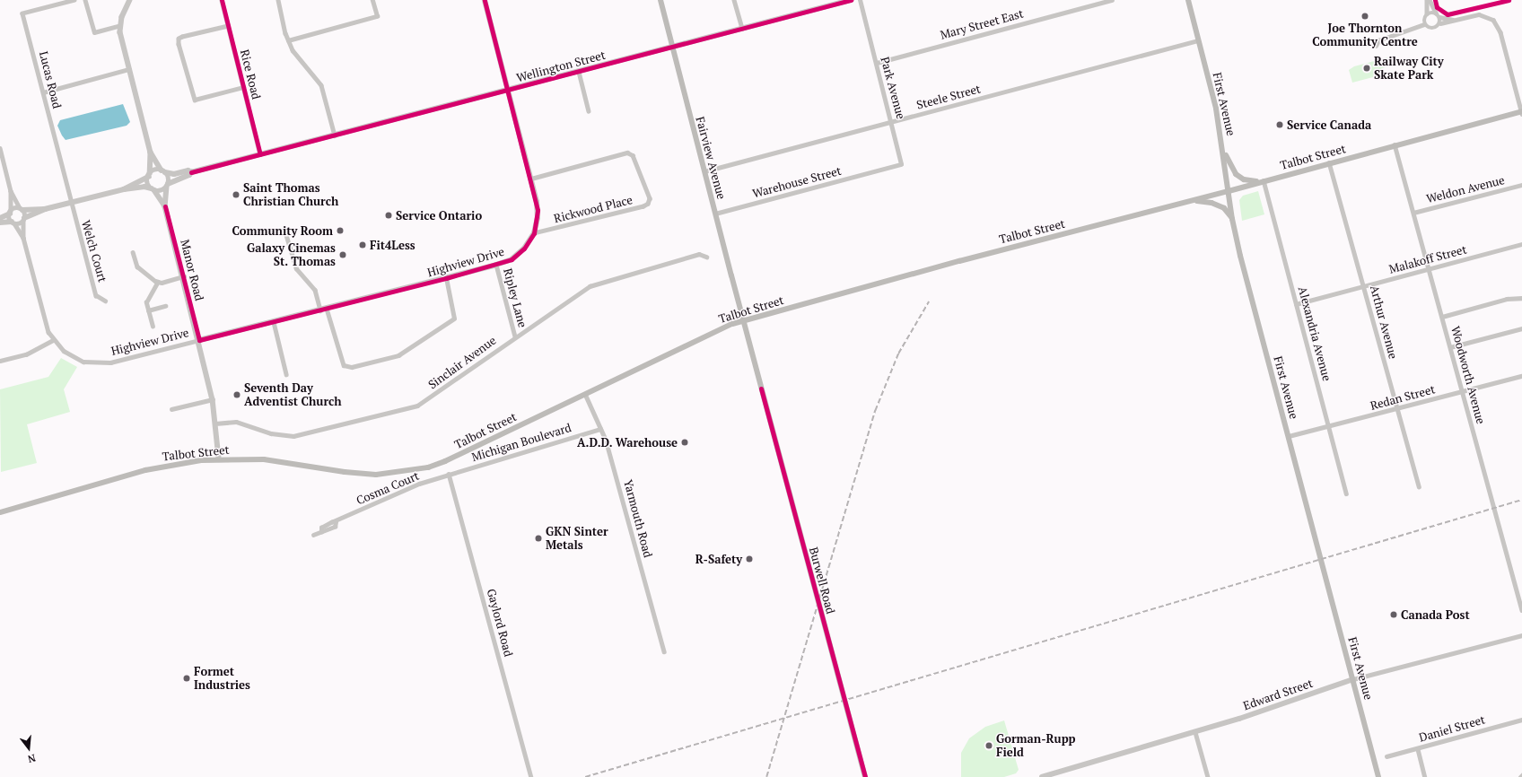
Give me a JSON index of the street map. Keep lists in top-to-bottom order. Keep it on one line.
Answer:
{"streets":{"main road":["First Avenue","Talbot Street","Fairview Avenue","Burwell Road"],"street":["Mary Street East","Wellington Street","Rice Road","Lucas Road","Park Avenue","Steele Street","Warehouse Street","Weldon Avenue","Rickwood Place","Welch Court","Malakoff Street","Highview Drive","Manor Road","Ripley Lane","Arthur Avenue","Alexandria Avenue","Sinclair Avenue","Woodworth Avenue","Redan Street","Michigan Boulevard","Cosma Court","Yarmouth Road","Gaylord Road","Edward Street","Daniel Street"]},"crossings":[["Mary Street East","Park Avenue"],["Wellington Street","Rice Road"],["Wellington Street","Fairview Avenue"],["Wellington Street","Highview Drive"],["Wellington Street","Manor Road"],["Lucas Road","Welch Court"],["Park Avenue","Steele Street"],["Park Avenue","Warehouse Street"],["Steele Street","First Avenue"],["Steele Street","Fairview Avenue"],["First Avenue","Talbot Street"],["First Avenue","Redan Street"],["First Avenue","Edward Street"],["Talbot Street","Fairview Avenue"],["Talbot Street","Manor Road"],["Talbot Street","Arthur Avenue"],["Talbot Street","Alexandria Avenue"],["Talbot Street","Woodworth Avenue"],["Talbot Street","Yarmouth Road"],["Talbot Street","Burwell Road"],["Fairview Avenue","Warehouse Street"],["Fairview Avenue","Burwell Road"],["Weldon Avenue","Woodworth Avenue"],["Rickwood Place","Highview Drive"],["Malakoff Street","Arthur Avenue"],["Malakoff Street","Alexandria Avenue"],["Malakoff Street","Woodworth Avenue"],["Highview Drive","Manor Road"],["Highview Drive","Ripley Lane"],["Manor Road","Sinclair Avenue"],["Ripley Lane","Sinclair Avenue"],["Arthur Avenue","Redan Street"],["Alexandria Avenue","Redan Street"],["Woodworth Avenue","Redan Street"],["Michigan Boulevard","Cosma Court"],["Michigan Boulevard","Yarmouth Road"],["Michigan Boulevard","Gaylord Road"],["Cosma Court","Gaylord Road"]],"places":["Joe Thornton Community Centre","Railway City Skate Park","Service Canada","Saint Thomas Christian Church","Service Ontario","Community Room","Fit4Less","Galaxy Cinemas St. Thomas","Seventh Day Adventist Church","A.D.D. Warehouse","GKN Sinter Metals","R-Safety","Canada Post","Formet Industries","Gorman-Rupp Field"],"north":"bottom"}
